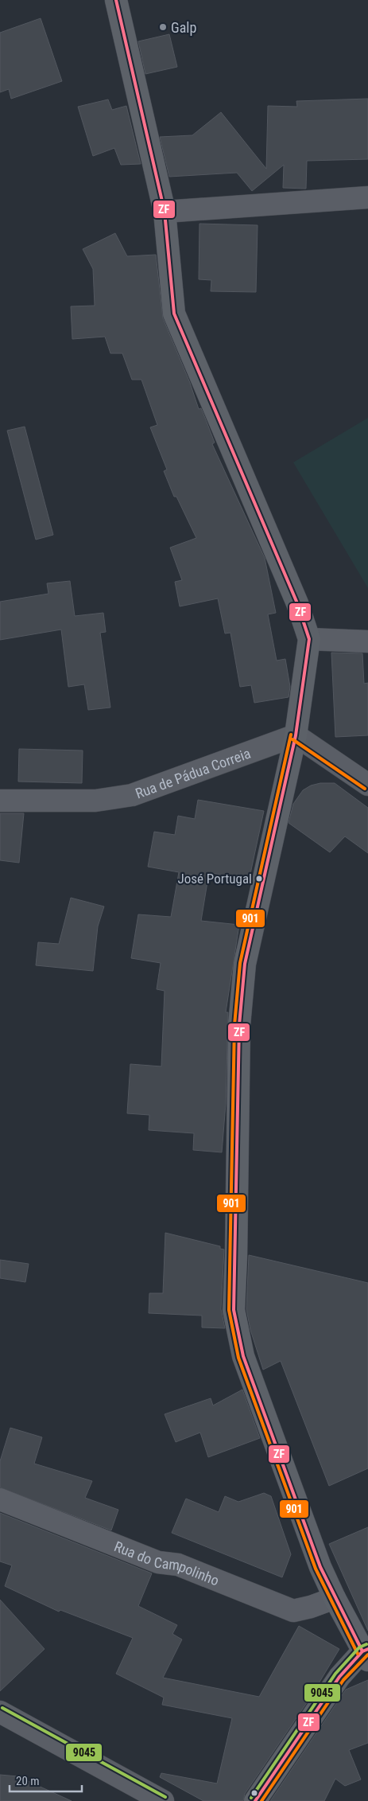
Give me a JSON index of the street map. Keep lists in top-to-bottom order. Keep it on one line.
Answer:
{"streets":{"street":["Rua de Pádua Correia","Rua do Campolinho"]},"places":["Galp","José Portugal"],"lines":["transit line ZF","transit line 901","transit line 9045"],"scale_bar":"20 m"}
